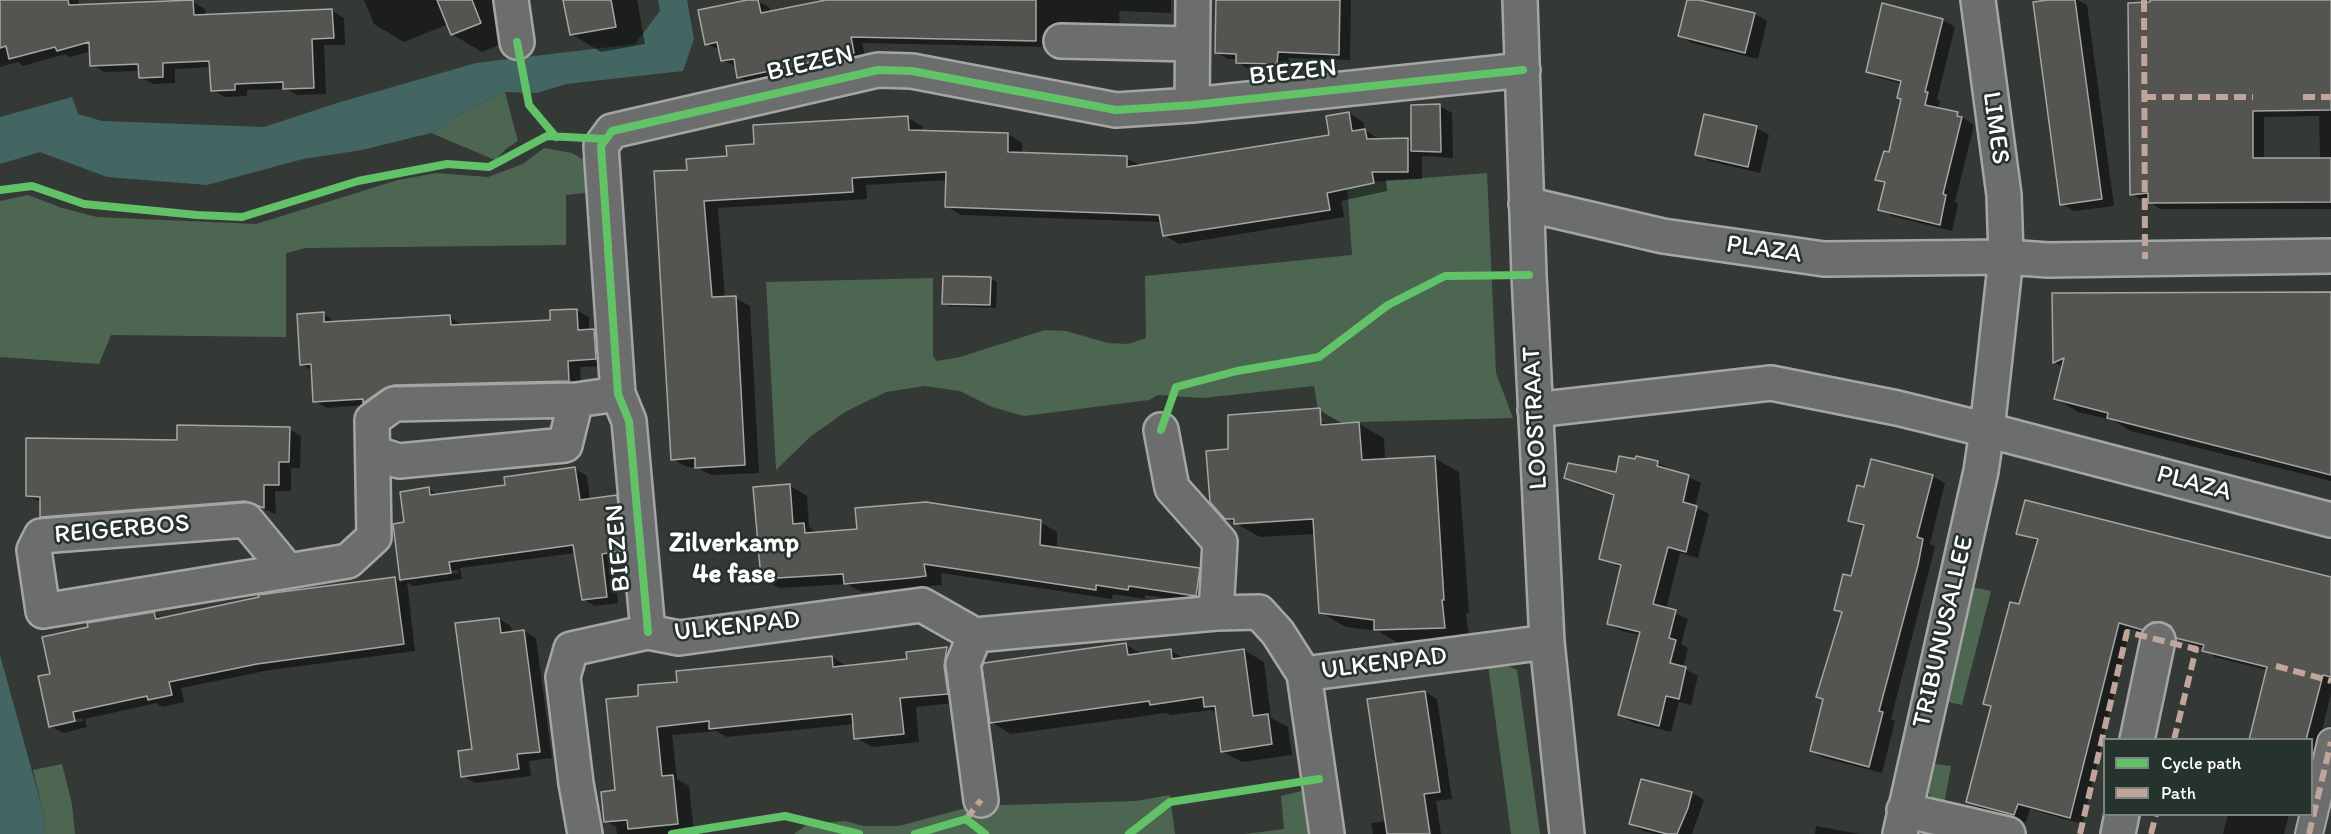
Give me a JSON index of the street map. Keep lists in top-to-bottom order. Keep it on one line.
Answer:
{"streets":{"street":["BIEZEN","LIMES","PLAZA","LOOSTRAAT","REIGERBOS","ULKENPAD","TRIBUNUSALLEE"]},"crossings":[["BIEZEN","LOOSTRAAT"],["BIEZEN","REIGERBOS"],["BIEZEN","ULKENPAD"],["LIMES","PLAZA"],["PLAZA","LOOSTRAAT"],["PLAZA","TRIBUNUSALLEE"],["LOOSTRAAT","ULKENPAD"]],"districts":["Zilverkamp 4e fase"],"legend":["Cycle path","Path"]}
